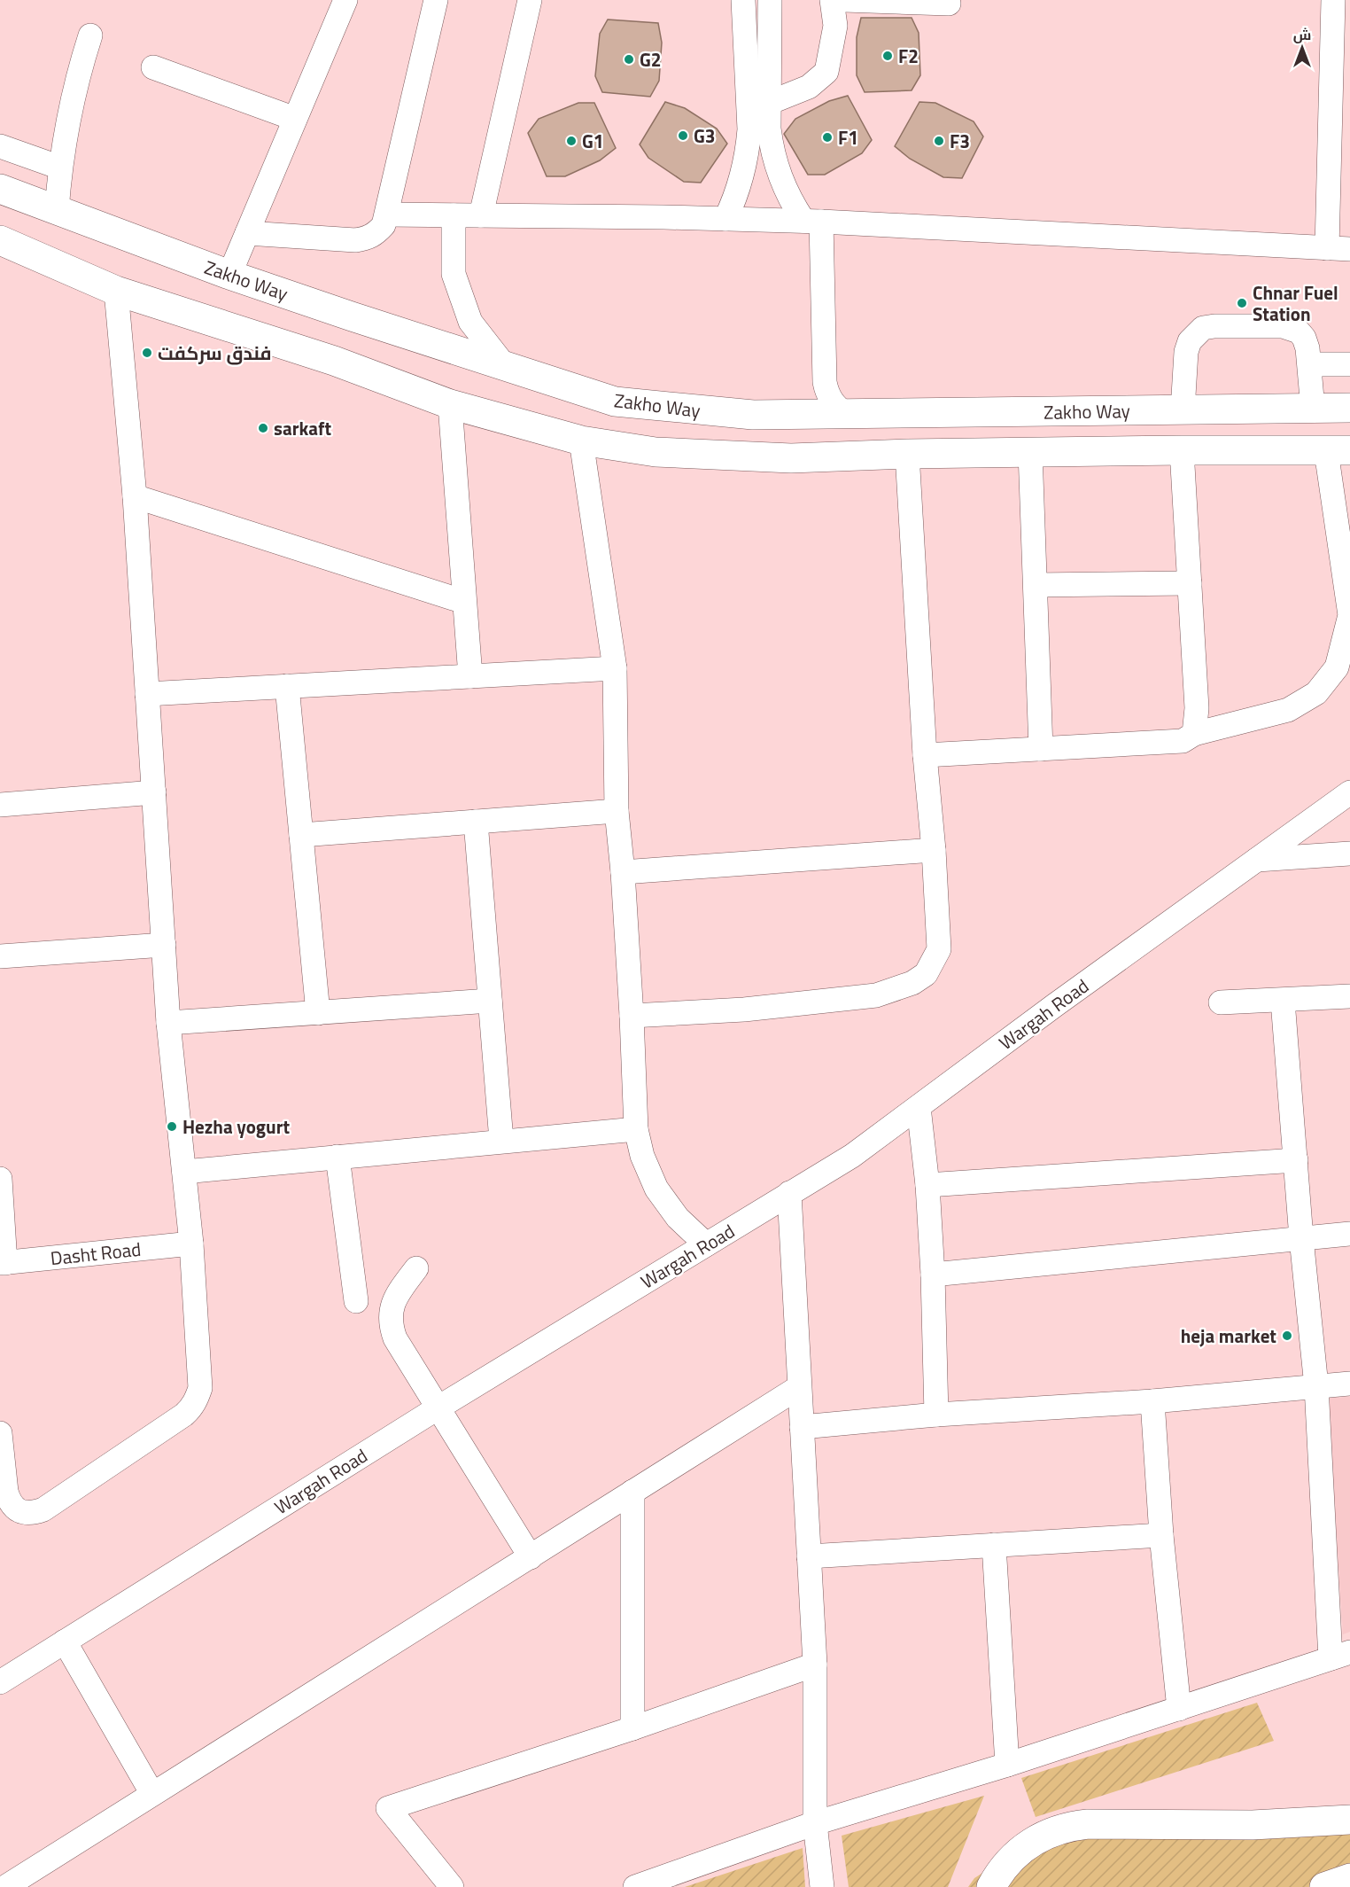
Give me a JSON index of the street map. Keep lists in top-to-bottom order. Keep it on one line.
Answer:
{"streets":{"highway":["Zakho Way"],"street":["Wargah Road","Dasht Road"]},"places":["F2","G2","G3","F1","G1","F3","Chnar Fuel Station","فندق سركفت","sarkaft","Hezha yogurt","heja market"],"north":"top"}
